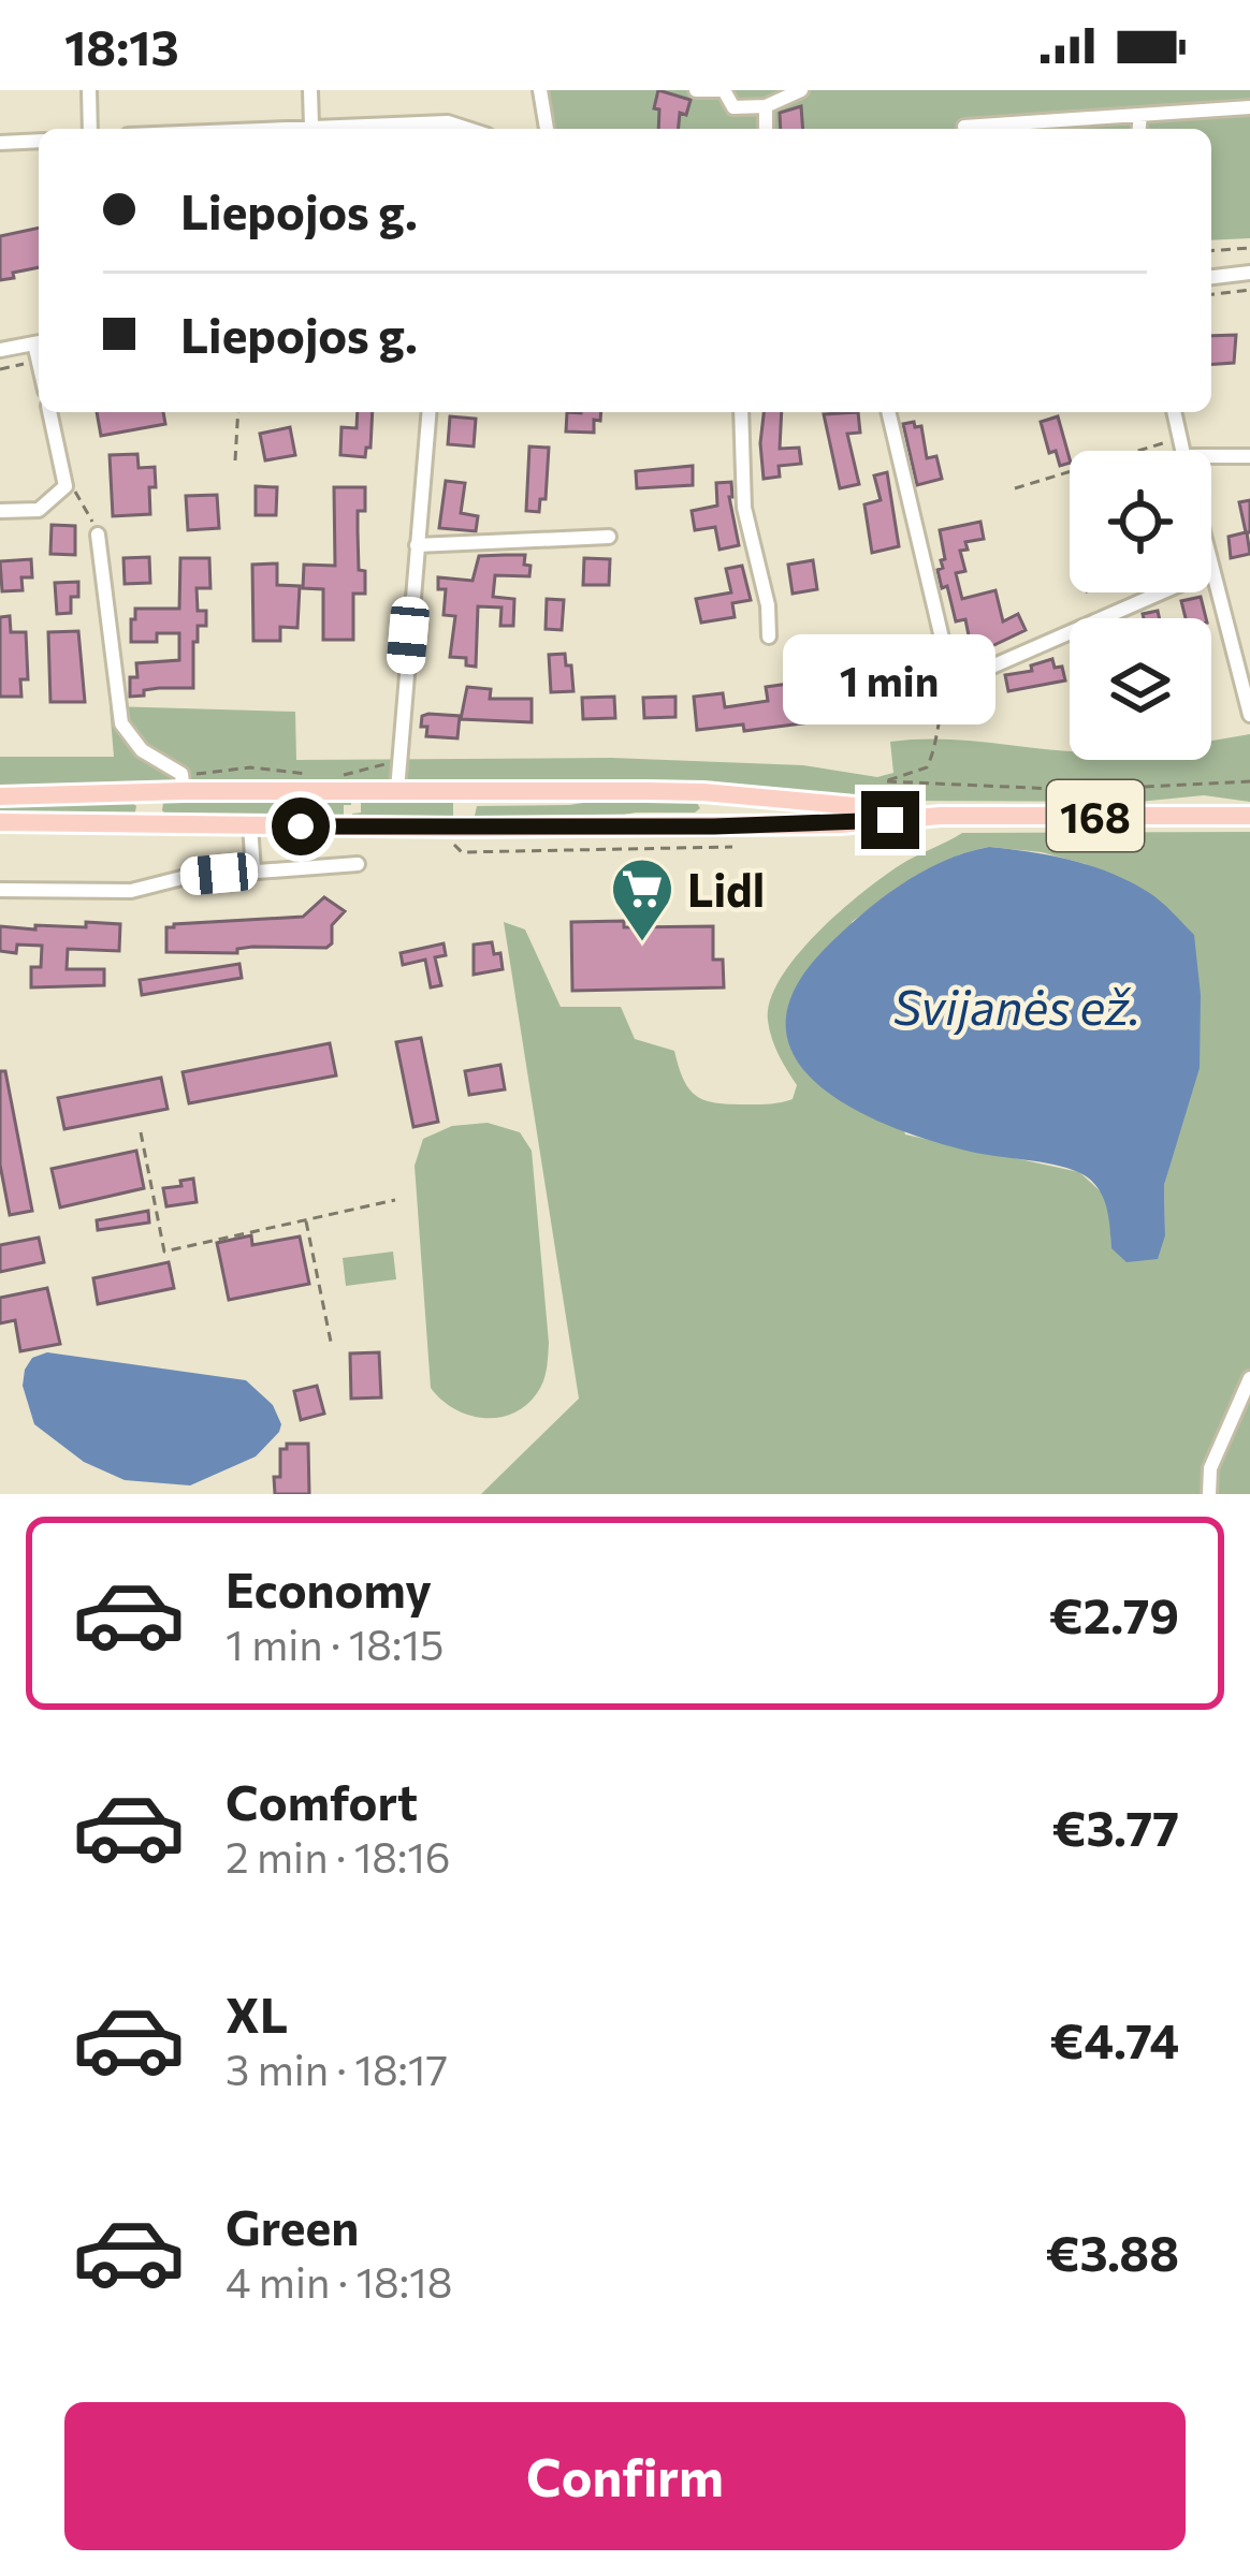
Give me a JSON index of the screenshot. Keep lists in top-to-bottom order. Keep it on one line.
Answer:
{"streets":{"main road":["168"]},"water":["Svijanės ež."],"places":{"supermarket":["Lidl"]},"page":{"status":"18:13","banner":["Liepojos g.","Liepojos g."],"bubble":"1 min","list":[{"name":"Economy","note":"1 min · 18:15","value":"€2.79"},{"name":"Comfort","note":"2 min · 18:16","value":"€3.77"},{"name":"XL","note":"3 min · 18:17","value":"€4.74"},{"name":"Green","note":"4 min · 18:18","value":"€3.88"}],"buttons":"Confirm"}}
